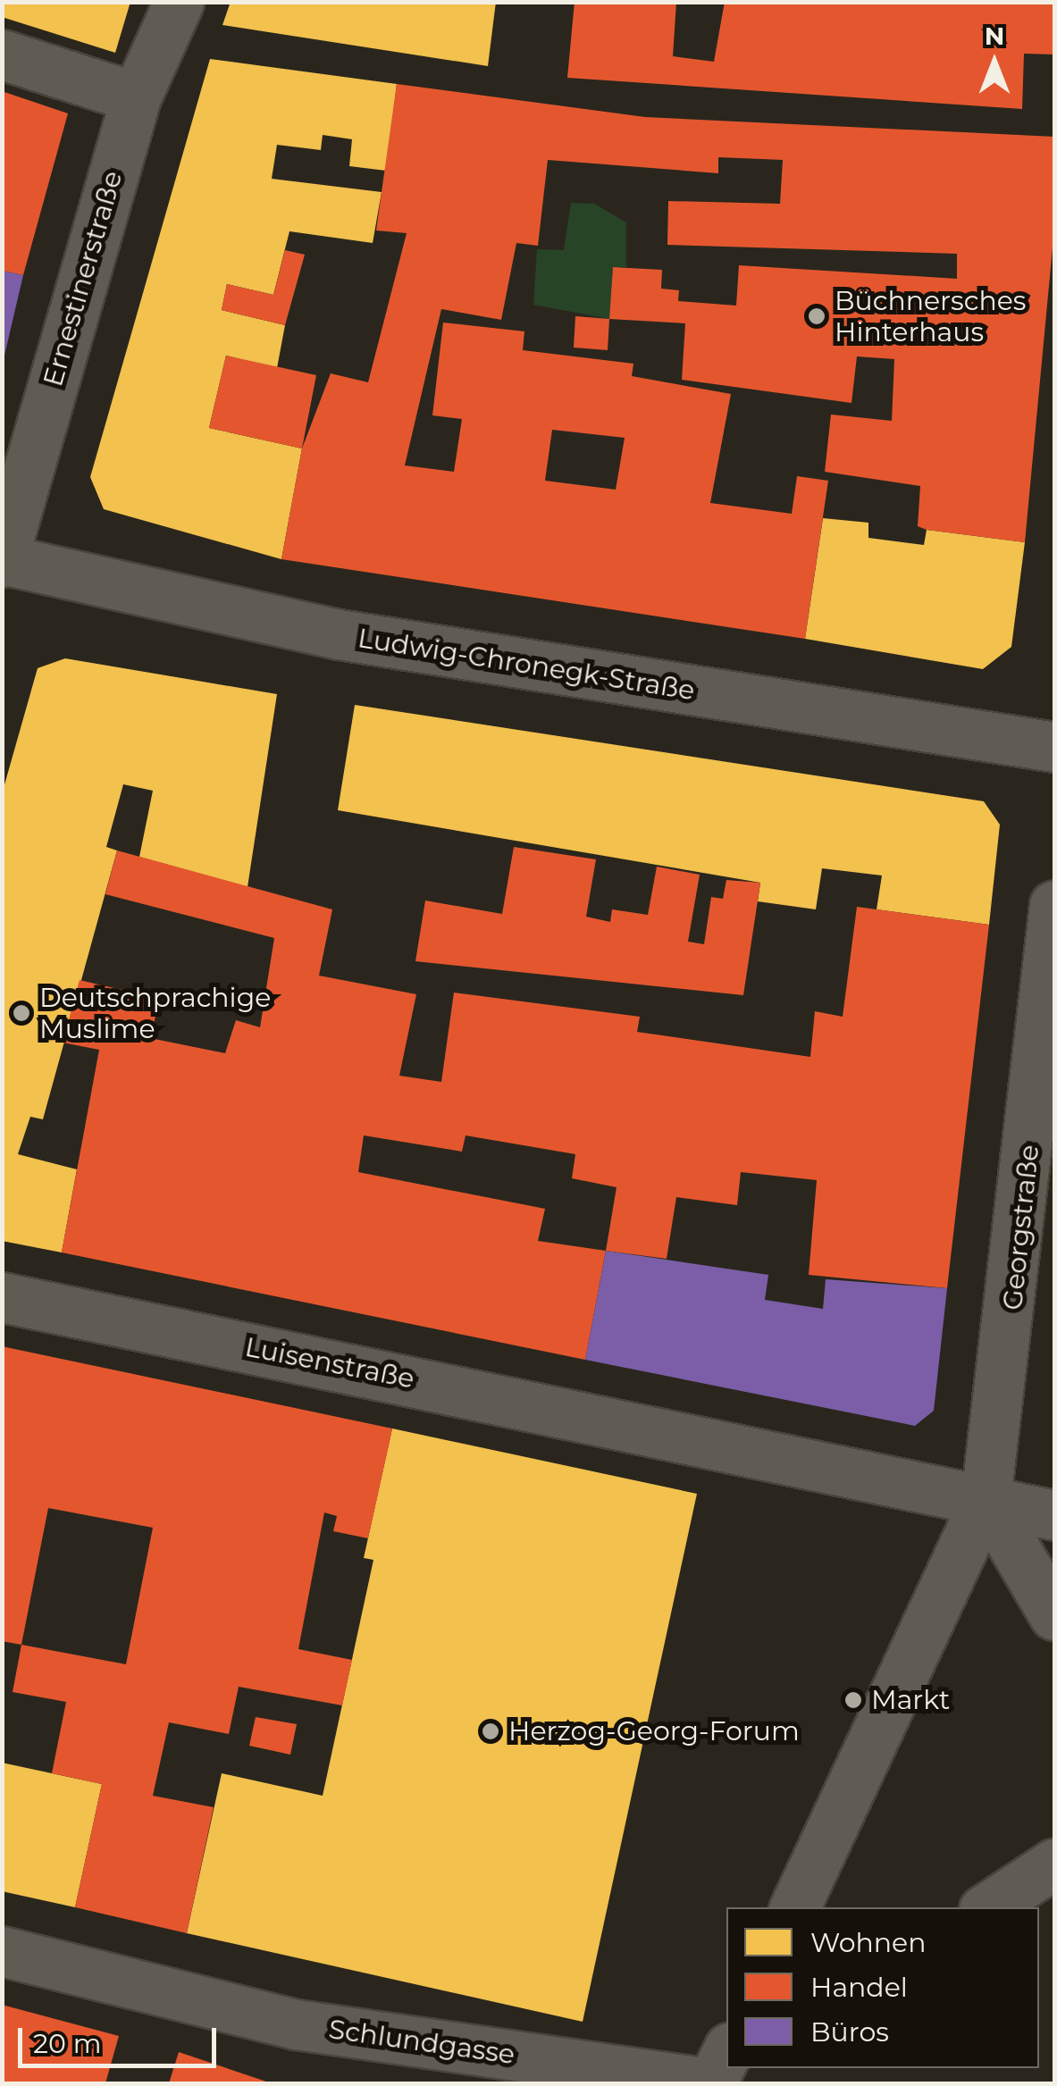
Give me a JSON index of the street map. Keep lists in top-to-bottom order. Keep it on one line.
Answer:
{"streets":{"street":["Ernestinerstraße","Ludwig-Chronegk-Straße","Georgstraße","Luisenstraße","Schlundgasse"]},"crossings":[["Ernestinerstraße","Ludwig-Chronegk-Straße"],["Georgstraße","Luisenstraße"]],"places":["Büchnersches Hinterhaus","Deutschprachige Muslime","Markt","Herzog-Georg-Forum"],"legend":["Wohnen","Handel","Büros"],"scale_bar":"20 m","north":"top"}
